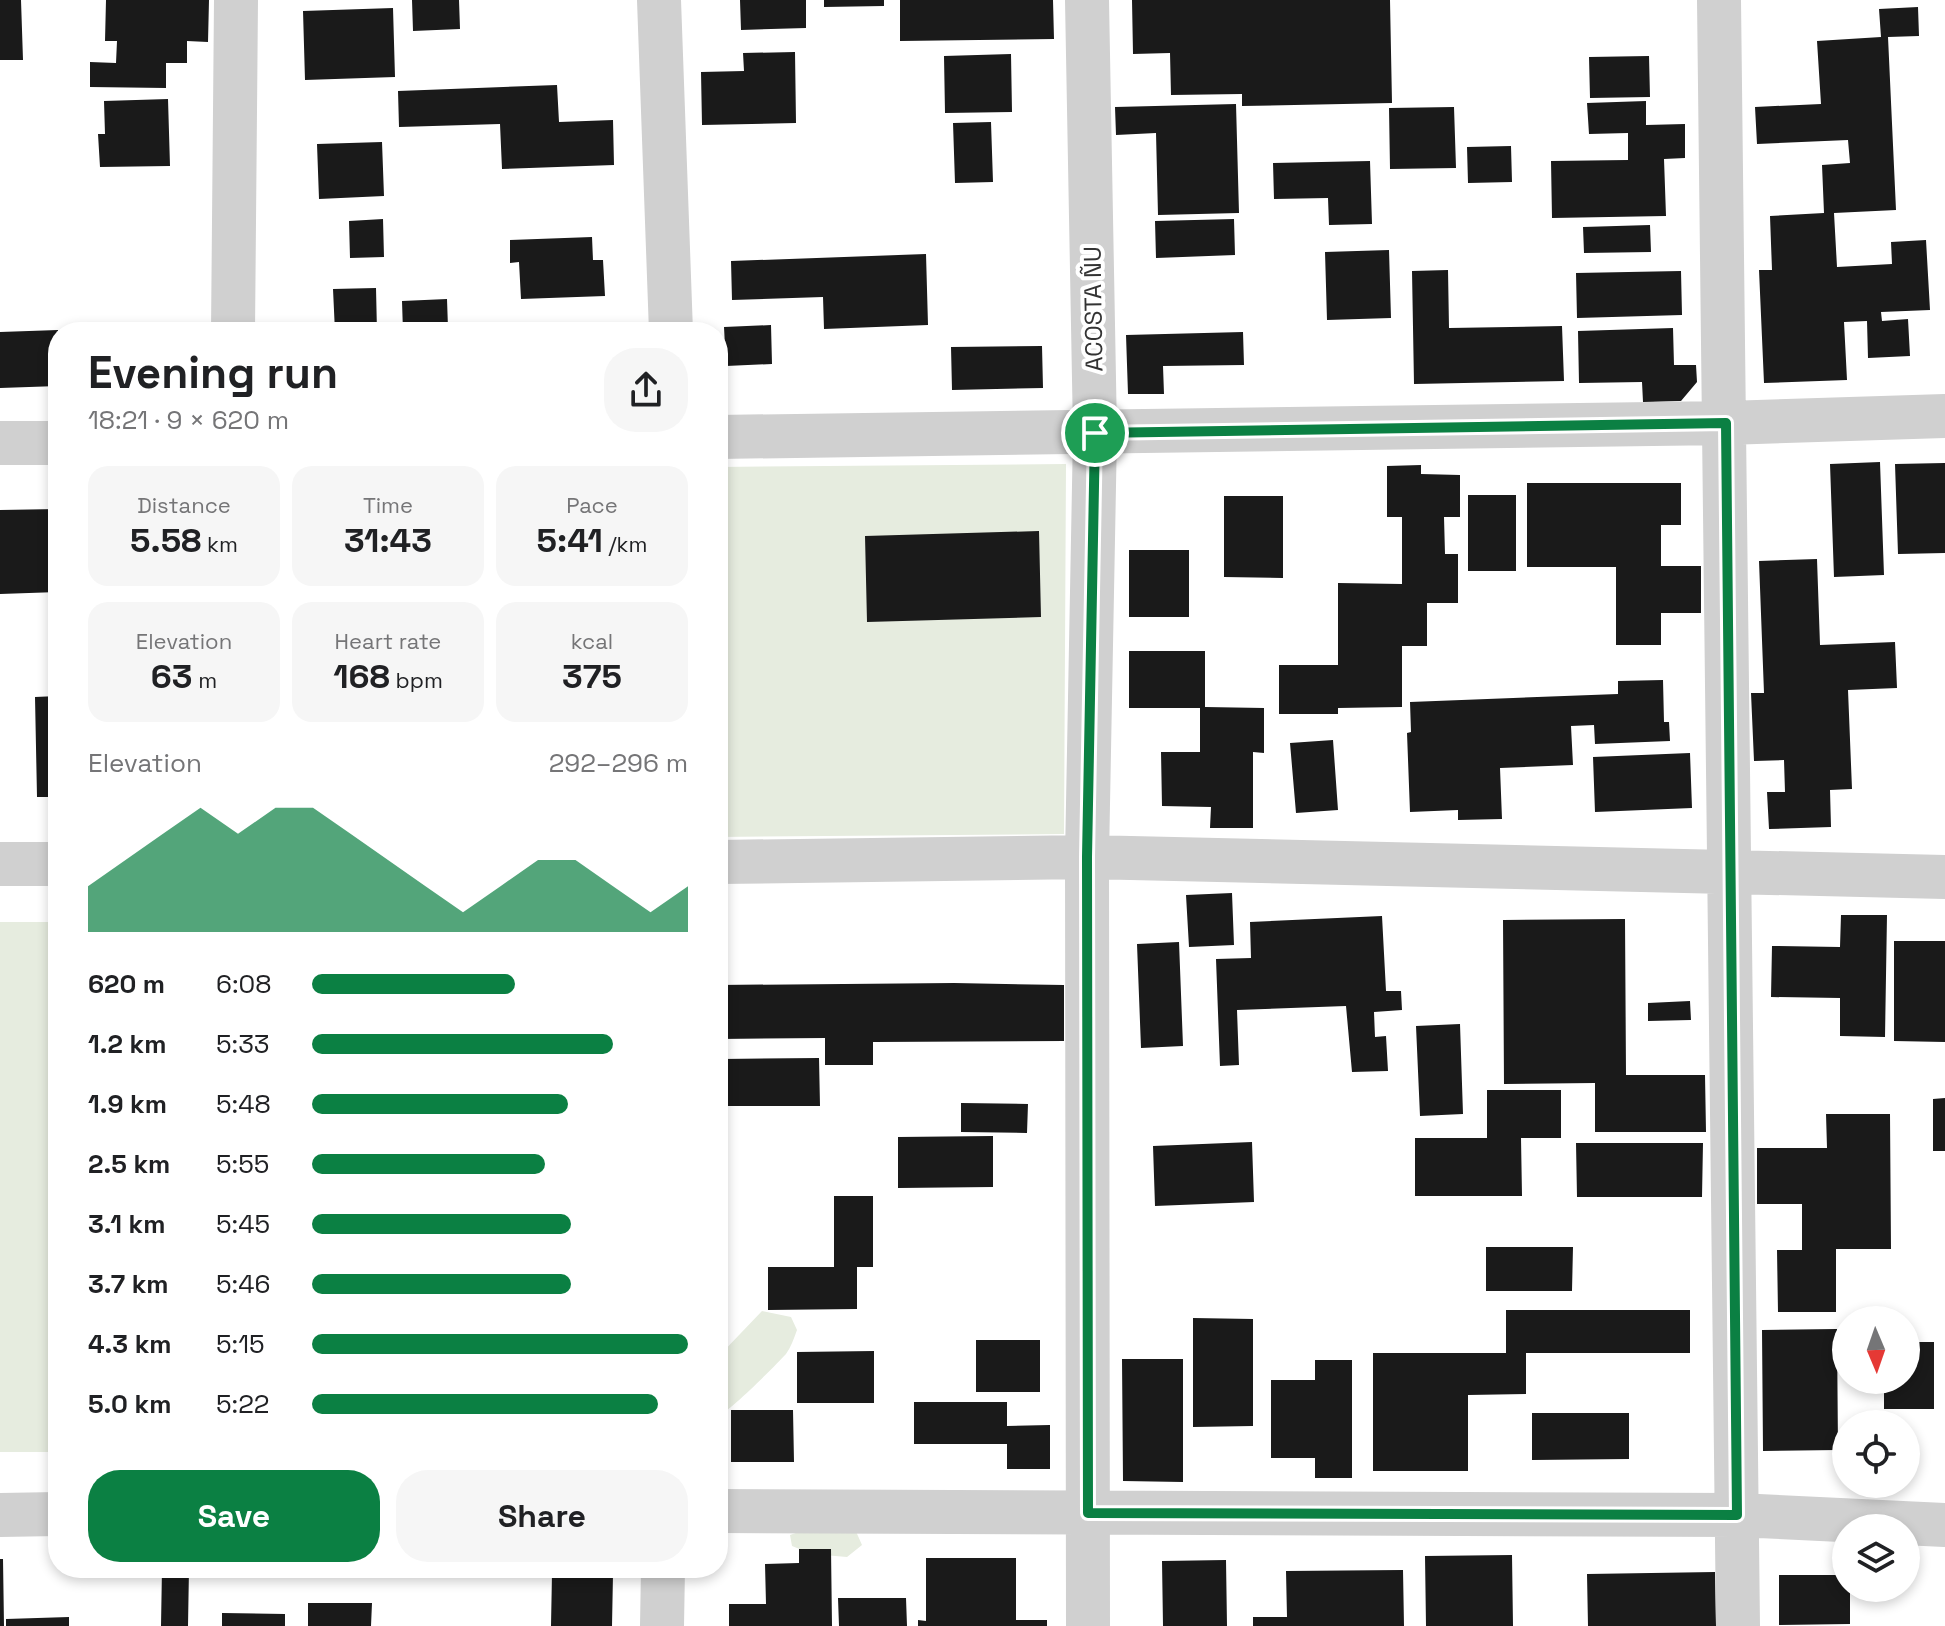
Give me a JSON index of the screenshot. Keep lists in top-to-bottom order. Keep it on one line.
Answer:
{"streets":{"street":["ACOSTA ÑU"]},"north":"bottom","page":{"heading":["Evening run","18:21 · 9 × 620 m"],"stats":[["Distance","5.58 km"],["Time","31:43"],["Pace","5:41 /km"],["Elevation","63 m"],["Heart rate","168 bpm"],["kcal","375"]],"chart":["Elevation","292–296 m"],"list":[{"name":"620 m","note":"6:08"},{"name":"1.2 km","note":"5:33"},{"name":"1.9 km","note":"5:48"},{"name":"2.5 km","note":"5:55"},{"name":"3.1 km","note":"5:45"},{"name":"3.7 km","note":"5:46"},{"name":"4.3 km","note":"5:15"},{"name":"5.0 km","note":"5:22"}],"buttons":["Save","Share"]}}
